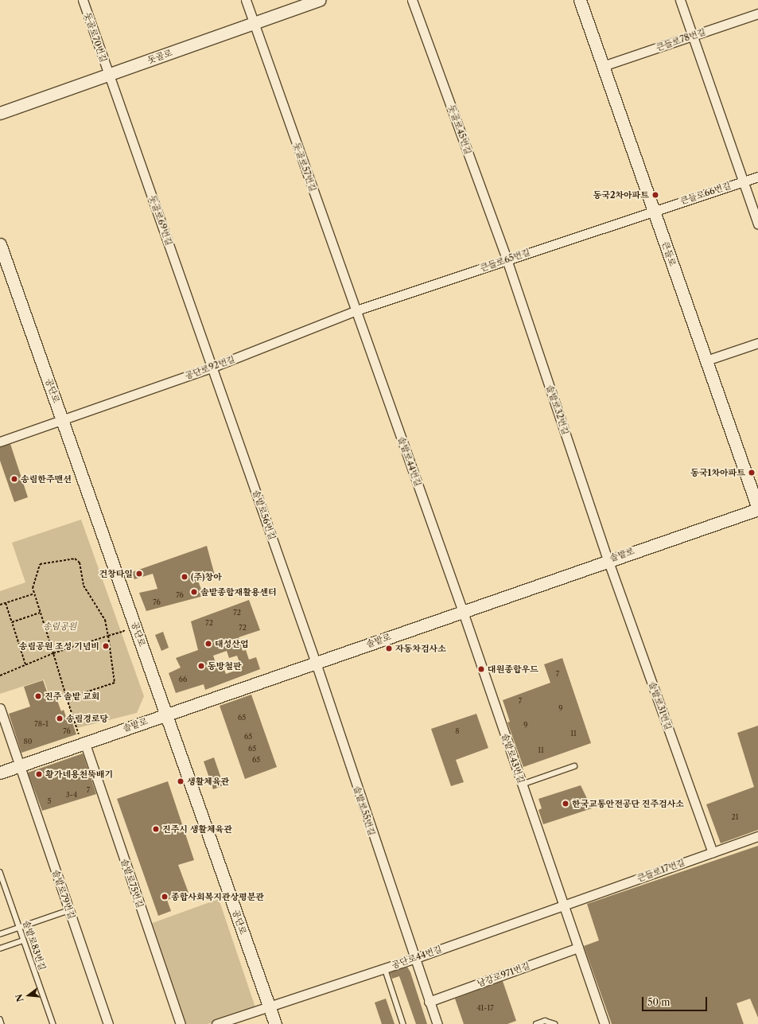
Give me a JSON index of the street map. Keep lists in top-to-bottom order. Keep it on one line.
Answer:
{"streets":{"street":["돗골로70번길","큰들로78번길","돗골로","돗골로45번길","돗골로57번길","큰들로66번길","돗골로69번길","큰들로","큰들로65번길","공단로92번길","공단로","솔밭로32번길","솔밭로44번길","솔밭로56번길","솔밭로","솔밭로31번길","솔밭로43번길","솔밭로55번길","큰들로17번길","솔밭로75번길","솔밭로79번길","공단로44번길","남강로971번길"],"lane":["솔밭로83번길"]},"crossings":[["돗골로70번길","돗골로"],["돗골로70번길","돗골로69번길"],["큰들로78번길","큰들로"],["돗골로","돗골로57번길"],["돗골로","돗골로69번길"],["돗골로45번길","큰들로65번길"],["돗골로45번길","솔밭로32번길"],["돗골로57번길","큰들로65번길"],["돗골로57번길","공단로92번길"],["돗골로57번길","솔밭로44번길"],["큰들로66번길","큰들로"],["큰들로66번길","큰들로65번길"],["돗골로69번길","공단로92번길"],["돗골로69번길","솔밭로56번길"],["큰들로","큰들로65번길"],["큰들로","솔밭로"],["큰들로65번길","공단로92번길"],["큰들로65번길","솔밭로32번길"],["큰들로65번길","솔밭로44번길"],["공단로92번길","공단로"],["공단로92번길","솔밭로44번길"],["공단로92번길","솔밭로56번길"],["공단로","솔밭로"],["공단로","공단로44번길"],["솔밭로32번길","솔밭로"],["솔밭로32번길","솔밭로31번길"],["솔밭로44번길","솔밭로"],["솔밭로44번길","솔밭로43번길"],["솔밭로56번길","솔밭로"],["솔밭로56번길","솔밭로55번길"],["솔밭로","솔밭로31번길"],["솔밭로","솔밭로43번길"],["솔밭로","솔밭로55번길"],["솔밭로","솔밭로75번길"],["솔밭로","솔밭로79번길"],["솔밭로31번길","큰들로17번길"],["솔밭로43번길","큰들로17번길"],["솔밭로43번길","공단로44번길"],["솔밭로55번길","공단로44번길"],["큰들로17번길","공단로44번길"]],"parks":["송림공원"],"places":["동국2차아파트","동국1차아파트","송림한주맨션","건창타일","(주)창아","솔밭종합재활용센터","태성산업","송림공원 조성 기념비","자동차검사소","동방철판","대원종합우드","진주 솔밭 교회","송림경로당","황가네용천뚝배기","생활체육관","한국교통안전공단 진주검사소","진주시 생활체육관","종합사회복지관상평분관"],"house_numbers":["76","76","72","72","72","7","66","7","9","65","78-1","9","76","8","11","65","80","65","11","65","7","3-4","5","21","41-17"],"scale_bar":"50 m","north":"left"}
